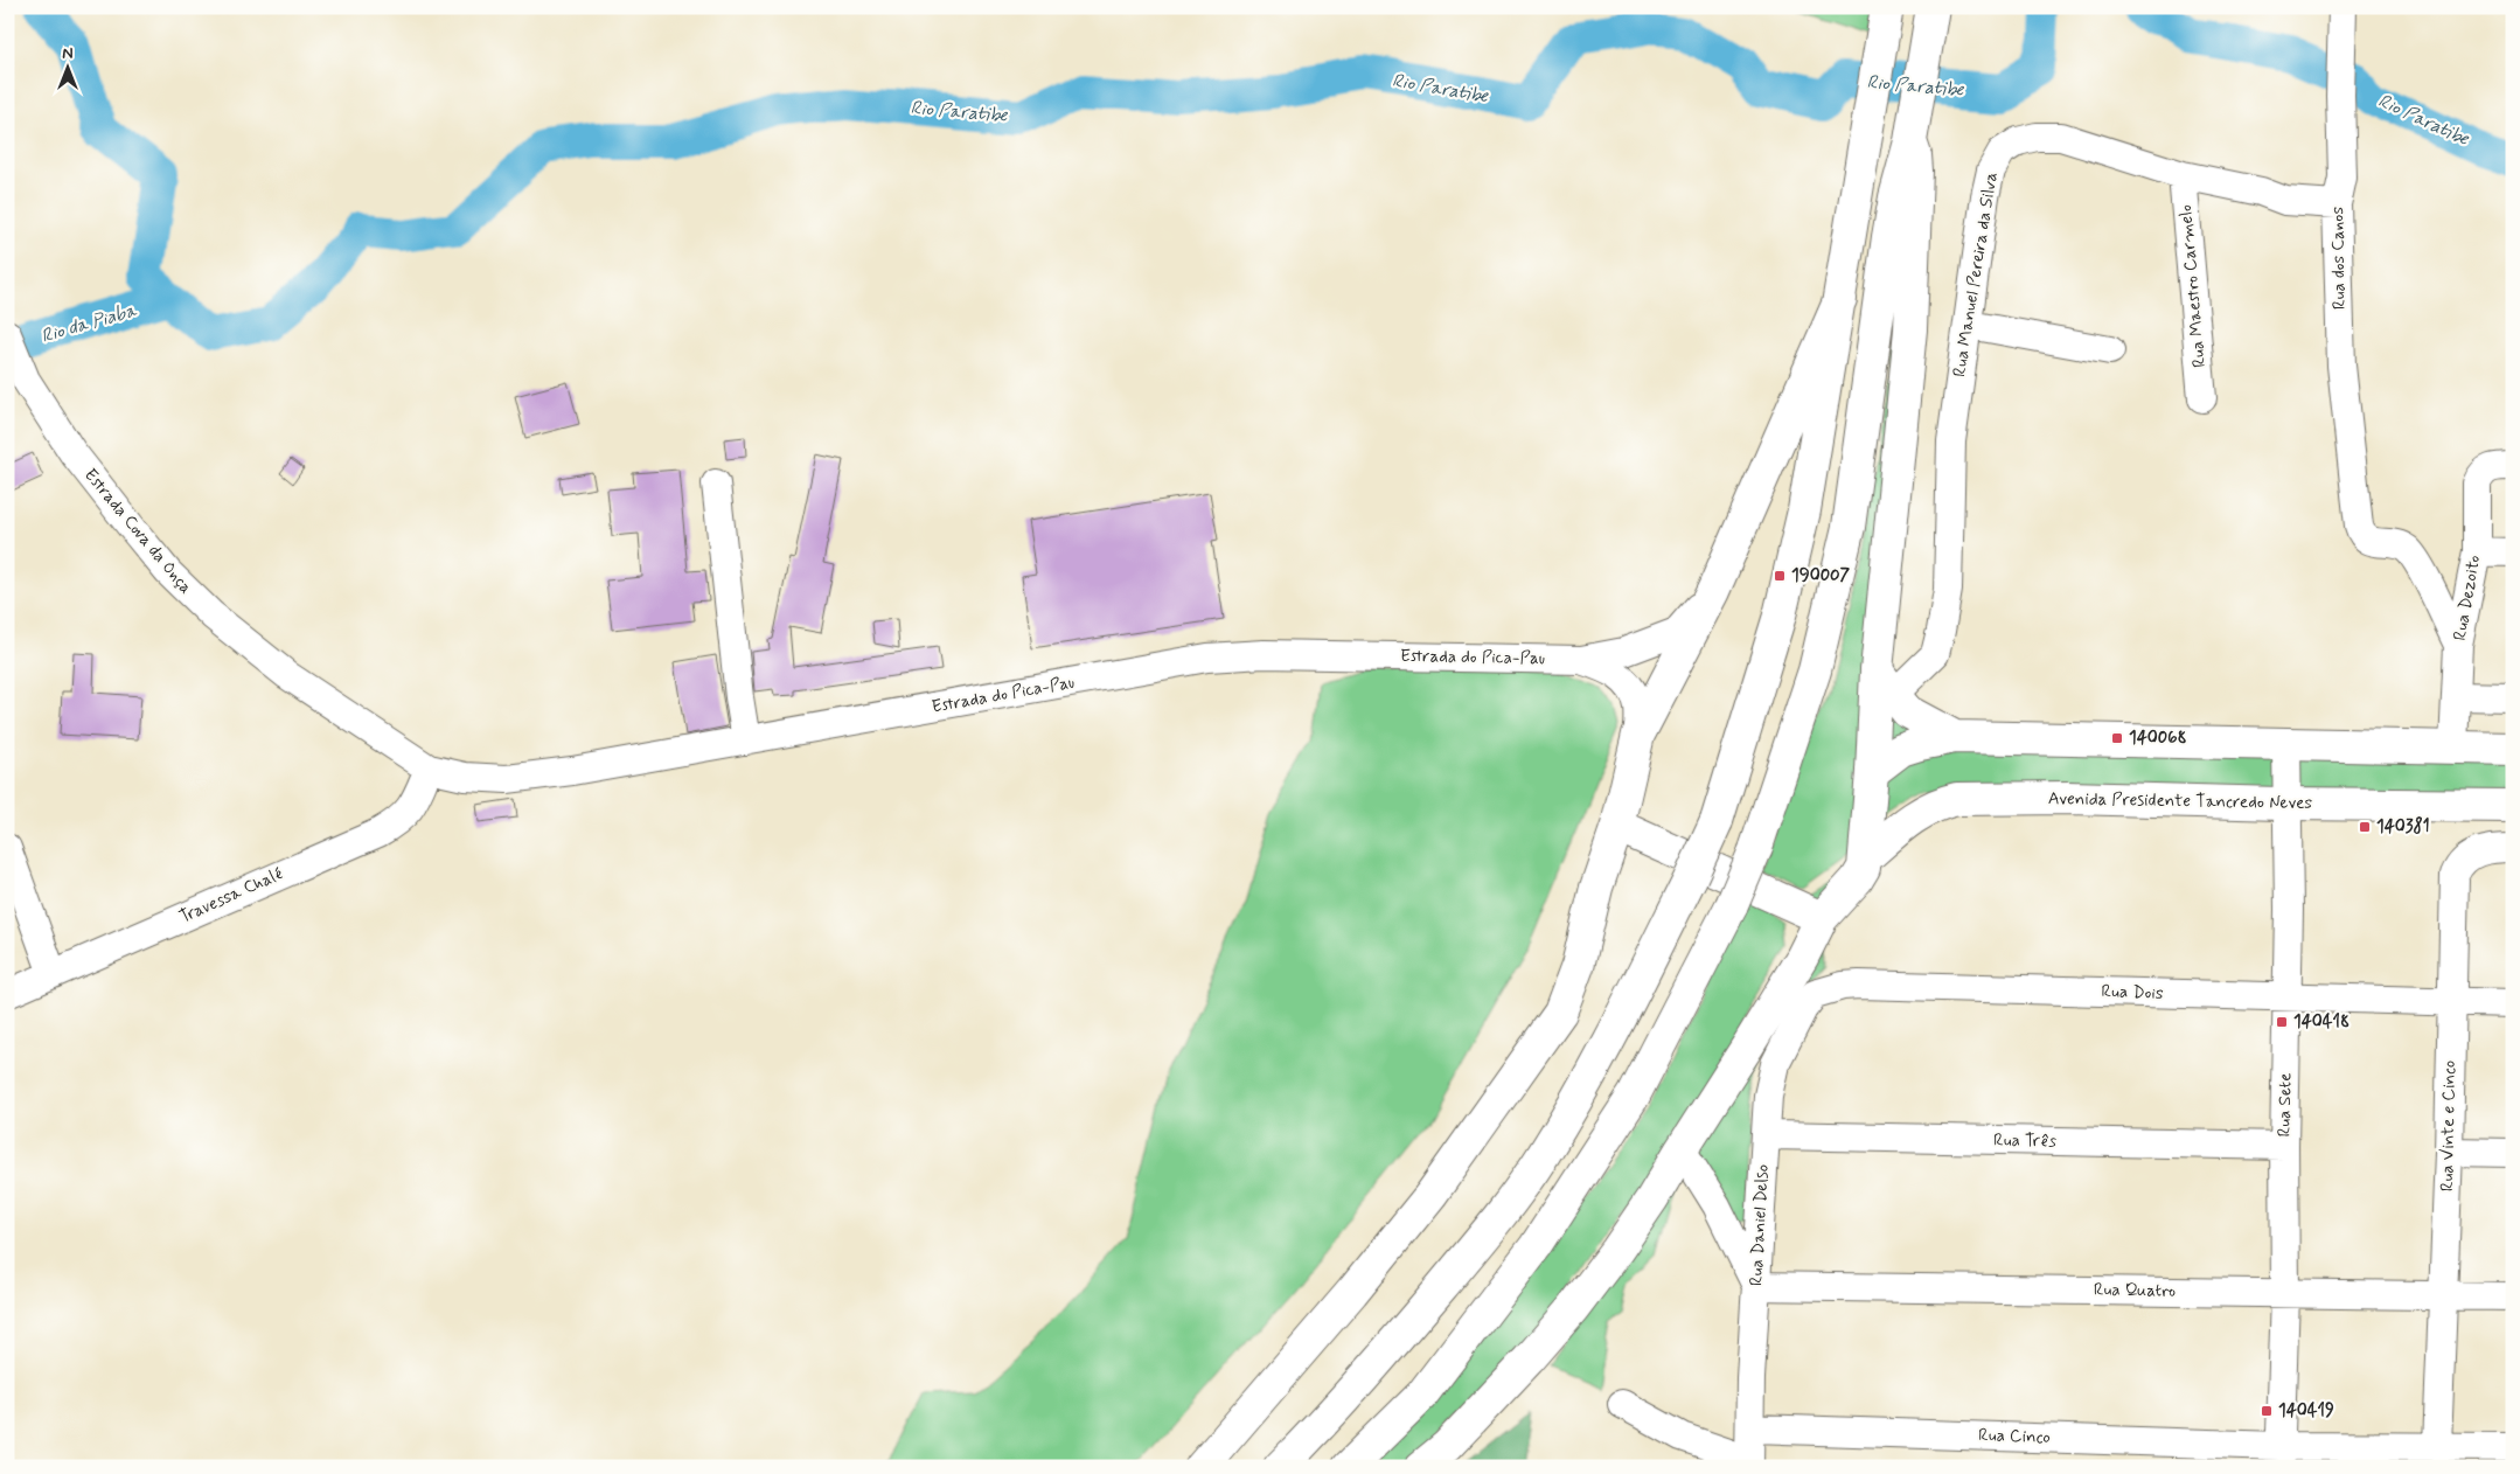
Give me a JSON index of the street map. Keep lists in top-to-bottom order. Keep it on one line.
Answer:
{"streets":{"main road":["Avenida Presidente Tancredo Neves"],"street":["Rua dos Canos","Rua Manuel Pereira da Silva","Rua Maestro Carmelo","Estrada Cova da Onça","Rua Dezoito","Estrada do Pica-Pau","Travessa Chalé","Rua Dois","Rua Sete","Rua Vinte e Cinco","Rua Três","Rua Daniel Delso","Rua Quatro","Rua Cinco"]},"crossings":[["Rua dos Canos","Rua Manuel Pereira da Silva"],["Rua dos Canos","Rua Dezoito"],["Rua Manuel Pereira da Silva","Rua Maestro Carmelo"],["Estrada Cova da Onça","Estrada do Pica-Pau"],["Estrada Cova da Onça","Travessa Chalé"],["Estrada do Pica-Pau","Travessa Chalé"],["Avenida Presidente Tancredo Neves","Rua Sete"],["Rua Dois","Rua Sete"],["Rua Dois","Rua Vinte e Cinco"],["Rua Dois","Rua Daniel Delso"],["Rua Sete","Rua Três"],["Rua Sete","Rua Quatro"],["Rua Sete","Rua Cinco"],["Rua Vinte e Cinco","Rua Quatro"],["Rua Vinte e Cinco","Rua Cinco"],["Rua Três","Rua Daniel Delso"],["Rua Daniel Delso","Rua Quatro"],["Rua Daniel Delso","Rua Cinco"]],"water":["Rio Paratibe","Rio da Piaba"],"places":{"transit":["190007","140068","140381","140418","140419"]},"north":"top"}
